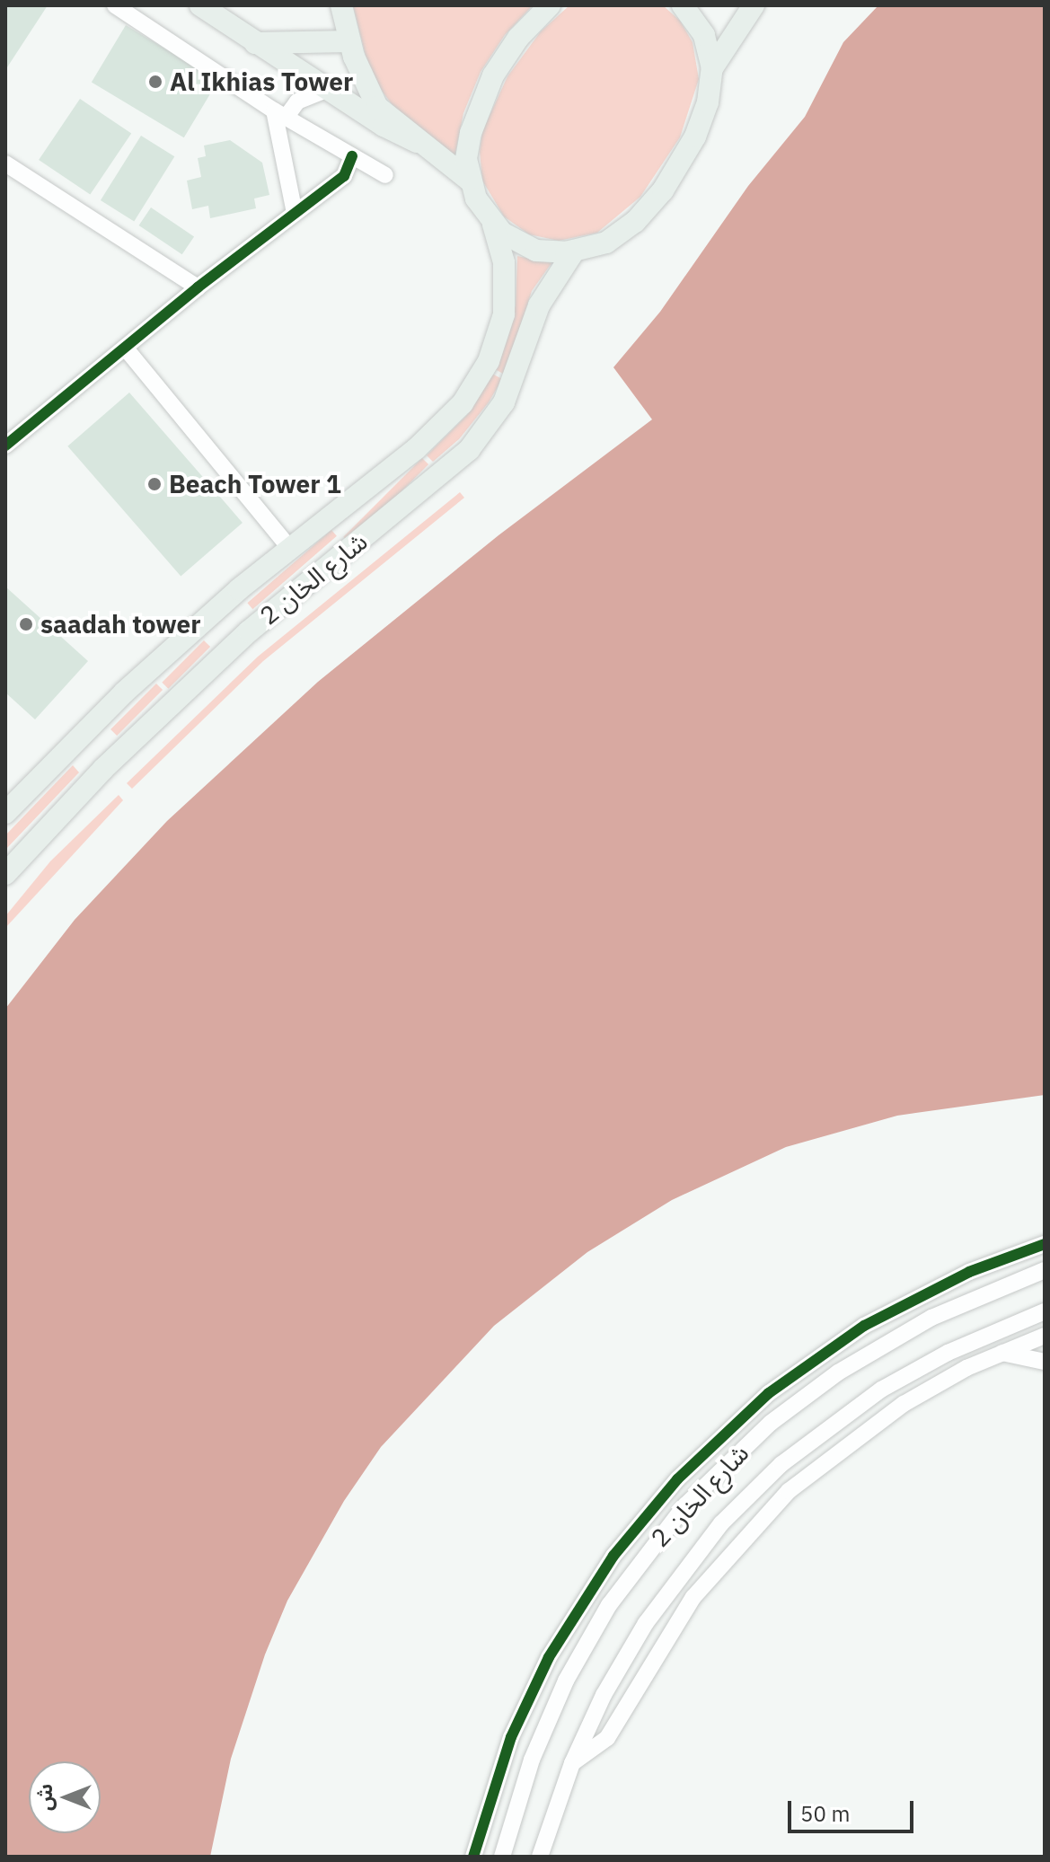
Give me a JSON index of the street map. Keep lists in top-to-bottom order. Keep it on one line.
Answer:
{"streets":{"main road":["شارع الخان 2"]},"places":["Al Ikhias Tower","Beach Tower 1","saadah tower"],"scale_bar":"50 m","north":"left"}
